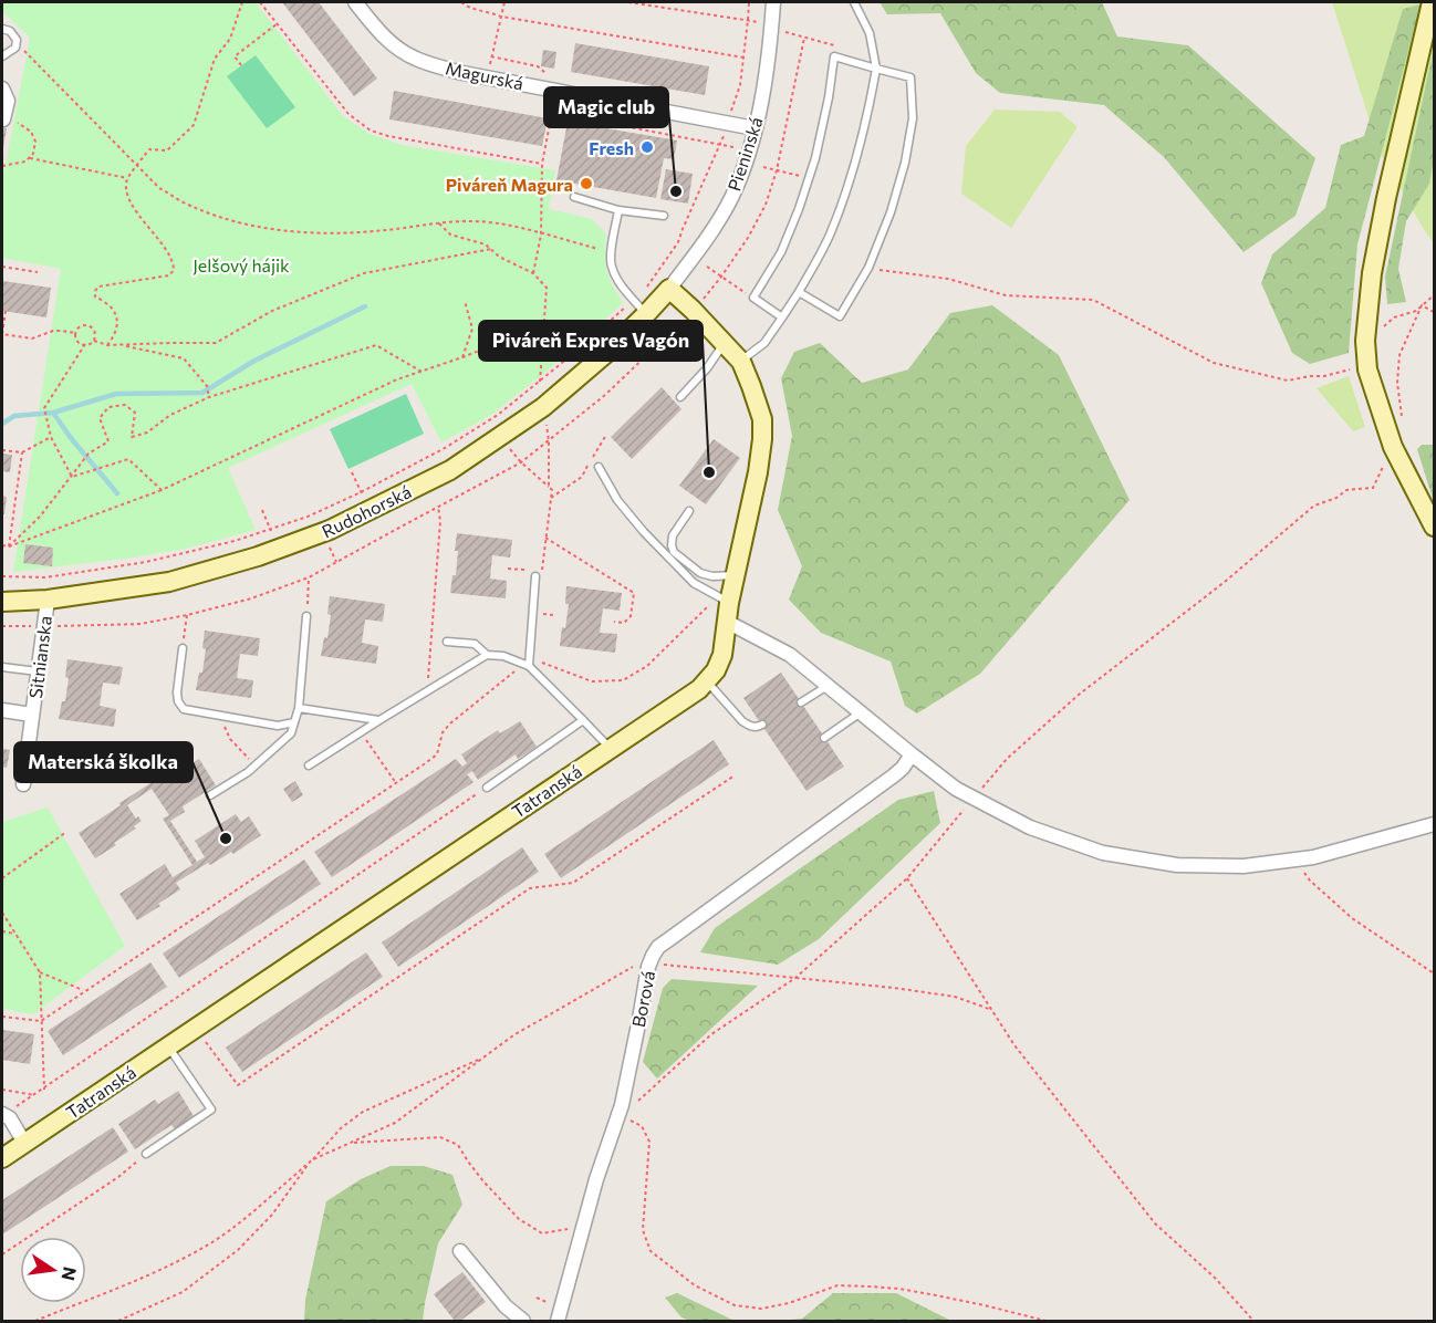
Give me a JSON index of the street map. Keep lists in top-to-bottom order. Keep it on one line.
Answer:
{"streets":{"street":["Magurská","Pieninská","Rudohorská","Sitnianska","Tatranská","Borová"]},"crossings":[["Magurská","Pieninská"],["Pieninská","Rudohorská"],["Pieninská","Tatranská"],["Rudohorská","Sitnianska"],["Rudohorská","Tatranská"]],"parks":["Jelšový hájik"],"places":["Fresh","Piváreň Magura","Magic club","Piváreň Expres Vagón","Materská školka"],"north":"right"}
